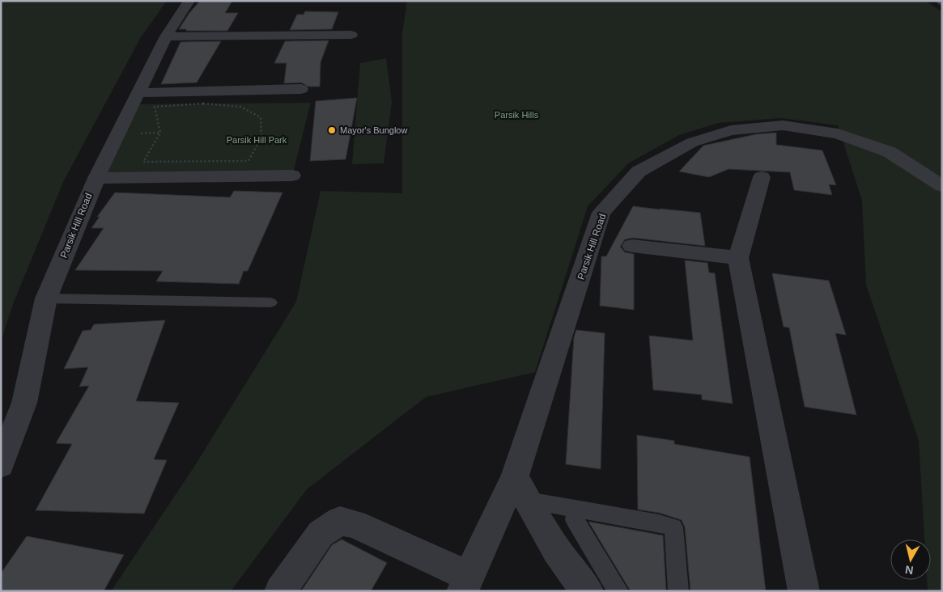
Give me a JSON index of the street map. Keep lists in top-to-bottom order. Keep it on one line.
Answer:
{"streets":{"street":["Parsik Hill Road"]},"parks":["Parsik Hills","Parsik Hill Park"],"places":["Mayor's Bunglow"],"north":"bottom"}
